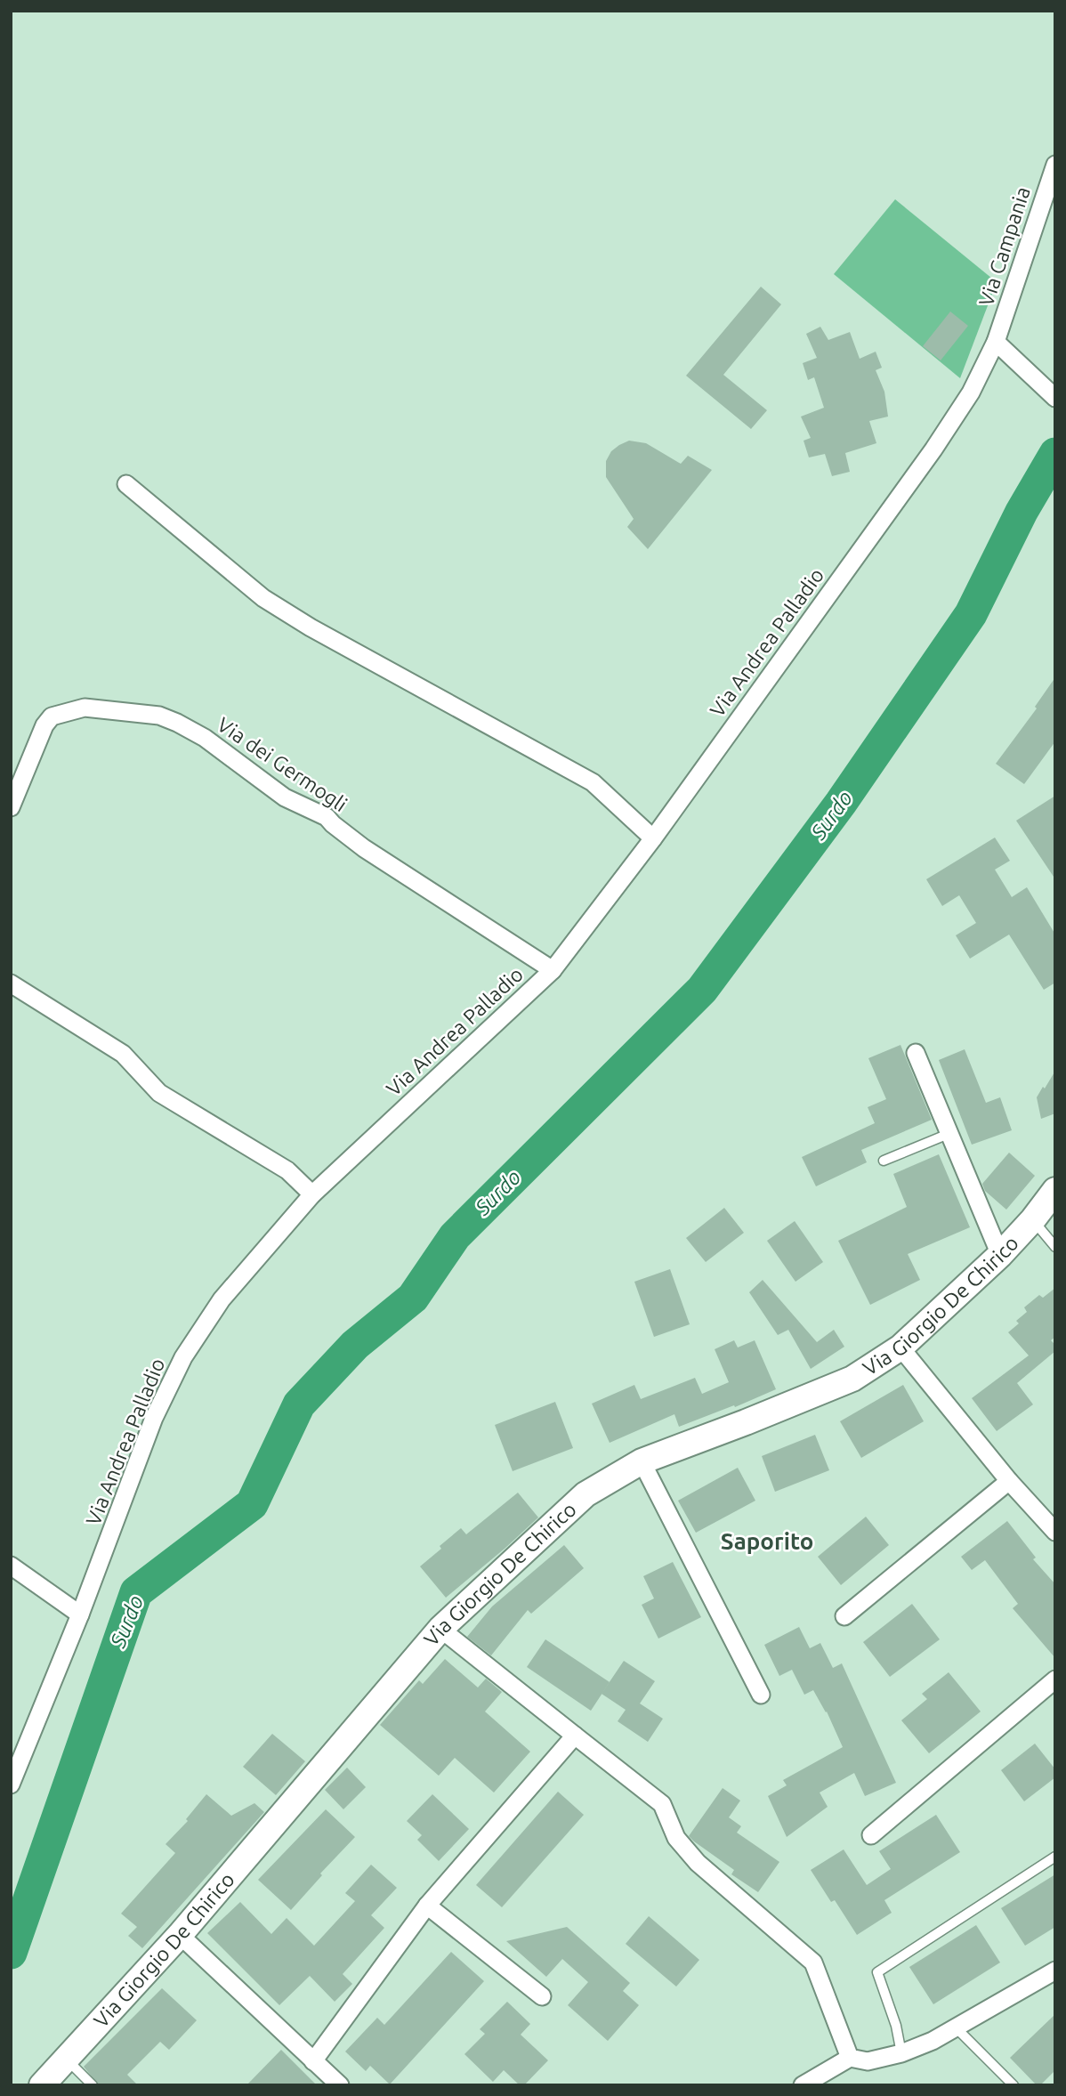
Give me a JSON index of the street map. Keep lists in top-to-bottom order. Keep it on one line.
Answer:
{"streets":{"main road":["Via Giorgio De Chirico"],"street":["Via Campania","Via Andrea Palladio","Via dei Germogli"]},"crossings":[["Via Campania","Via Andrea Palladio"],["Via Andrea Palladio","Via dei Germogli"]],"districts":["Saporito"],"water":["Surdo"]}
